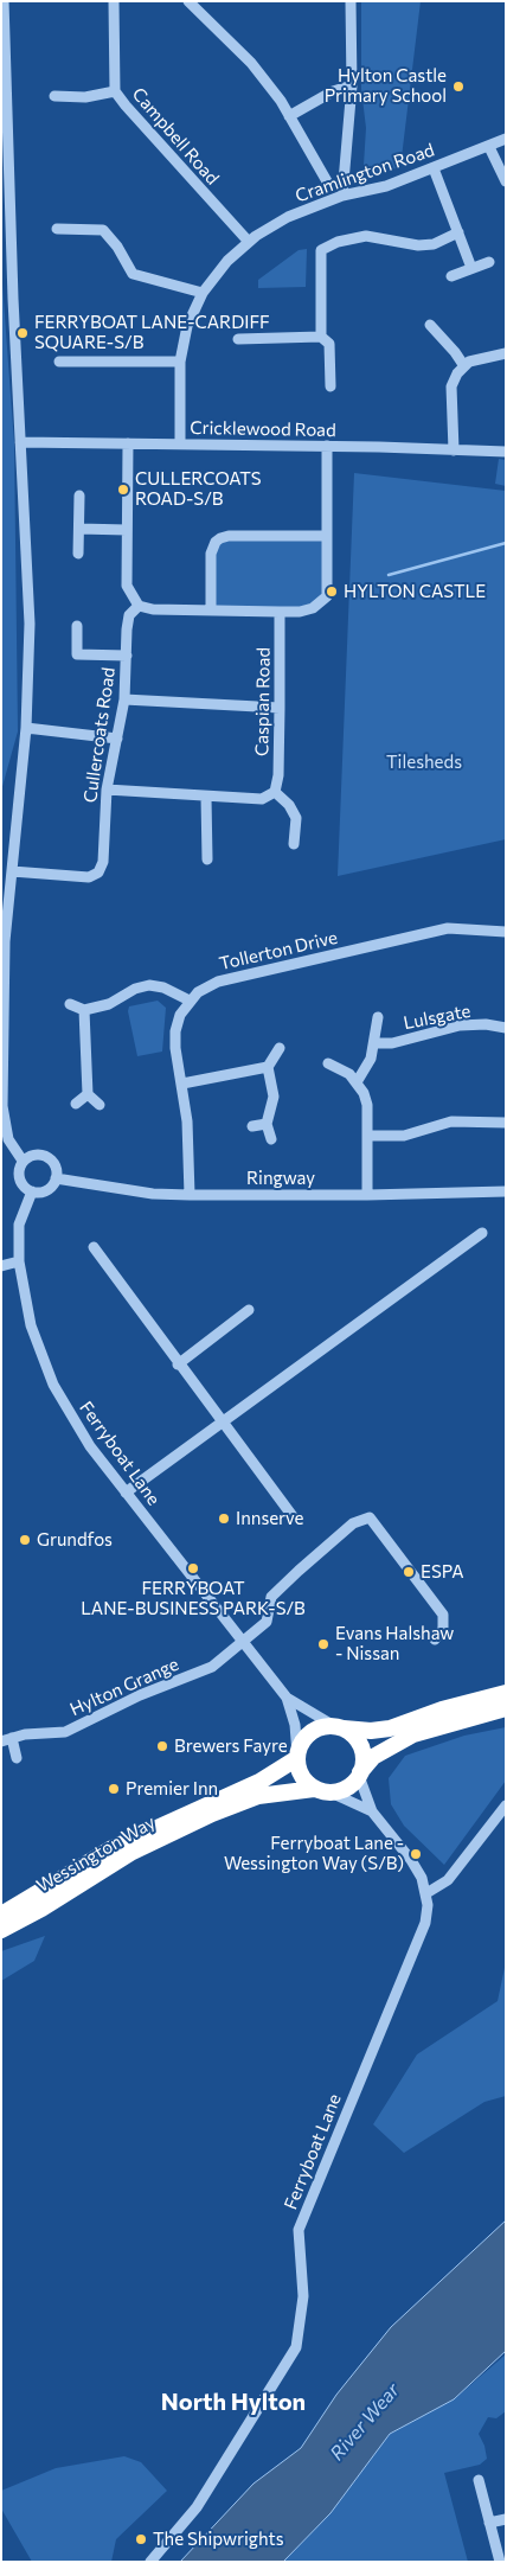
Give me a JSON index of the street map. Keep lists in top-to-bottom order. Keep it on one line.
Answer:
{"streets":{"highway":["Wessington Way"],"street":["Campbell Road","Cramlington Road","Cricklewood Road","Caspian Road","Cullercoats Road","Tollerton Drive","Lulsgate","Ringway","Ferryboat Lane","Hylton Grange"]},"crossings":[["Campbell Road","Cramlington Road"],["Cramlington Road","Cricklewood Road"],["Ringway","Ferryboat Lane"],["Ferryboat Lane","Hylton Grange"],["Ferryboat Lane","Wessington Way"]],"districts":["North Hylton"],"water":["River Wear"],"parks":["Tilesheds"],"places":["Hylton Castle Primary School","FERRYBOAT LANE-CARDIFF SQUARE-S/B","CULLERCOATS ROAD-S/B","HYLTON CASTLE","Innserve","Grundfos","FERRYBOAT LANE-BUSINESS PARK-S/B","ESPA","Evans Halshaw - Nissan","Brewers Fayre","Premier Inn","Ferryboat Lane - Wessington Way (S/B)","The Shipwrights"]}
